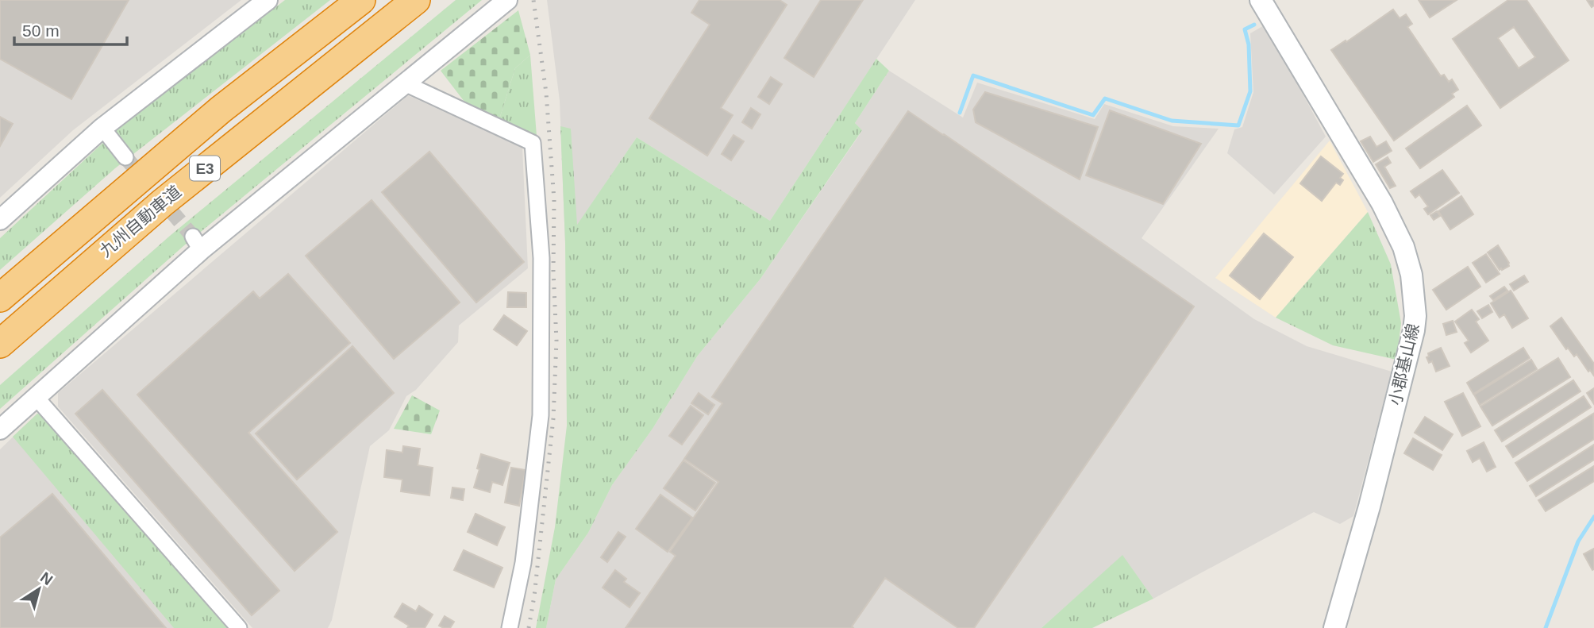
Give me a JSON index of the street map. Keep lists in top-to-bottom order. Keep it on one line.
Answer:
{"streets":{"highway":["E3","九州自動車道"],"main road":["小郡基山線"]},"scale_bar":"50 m","north":"top right"}
